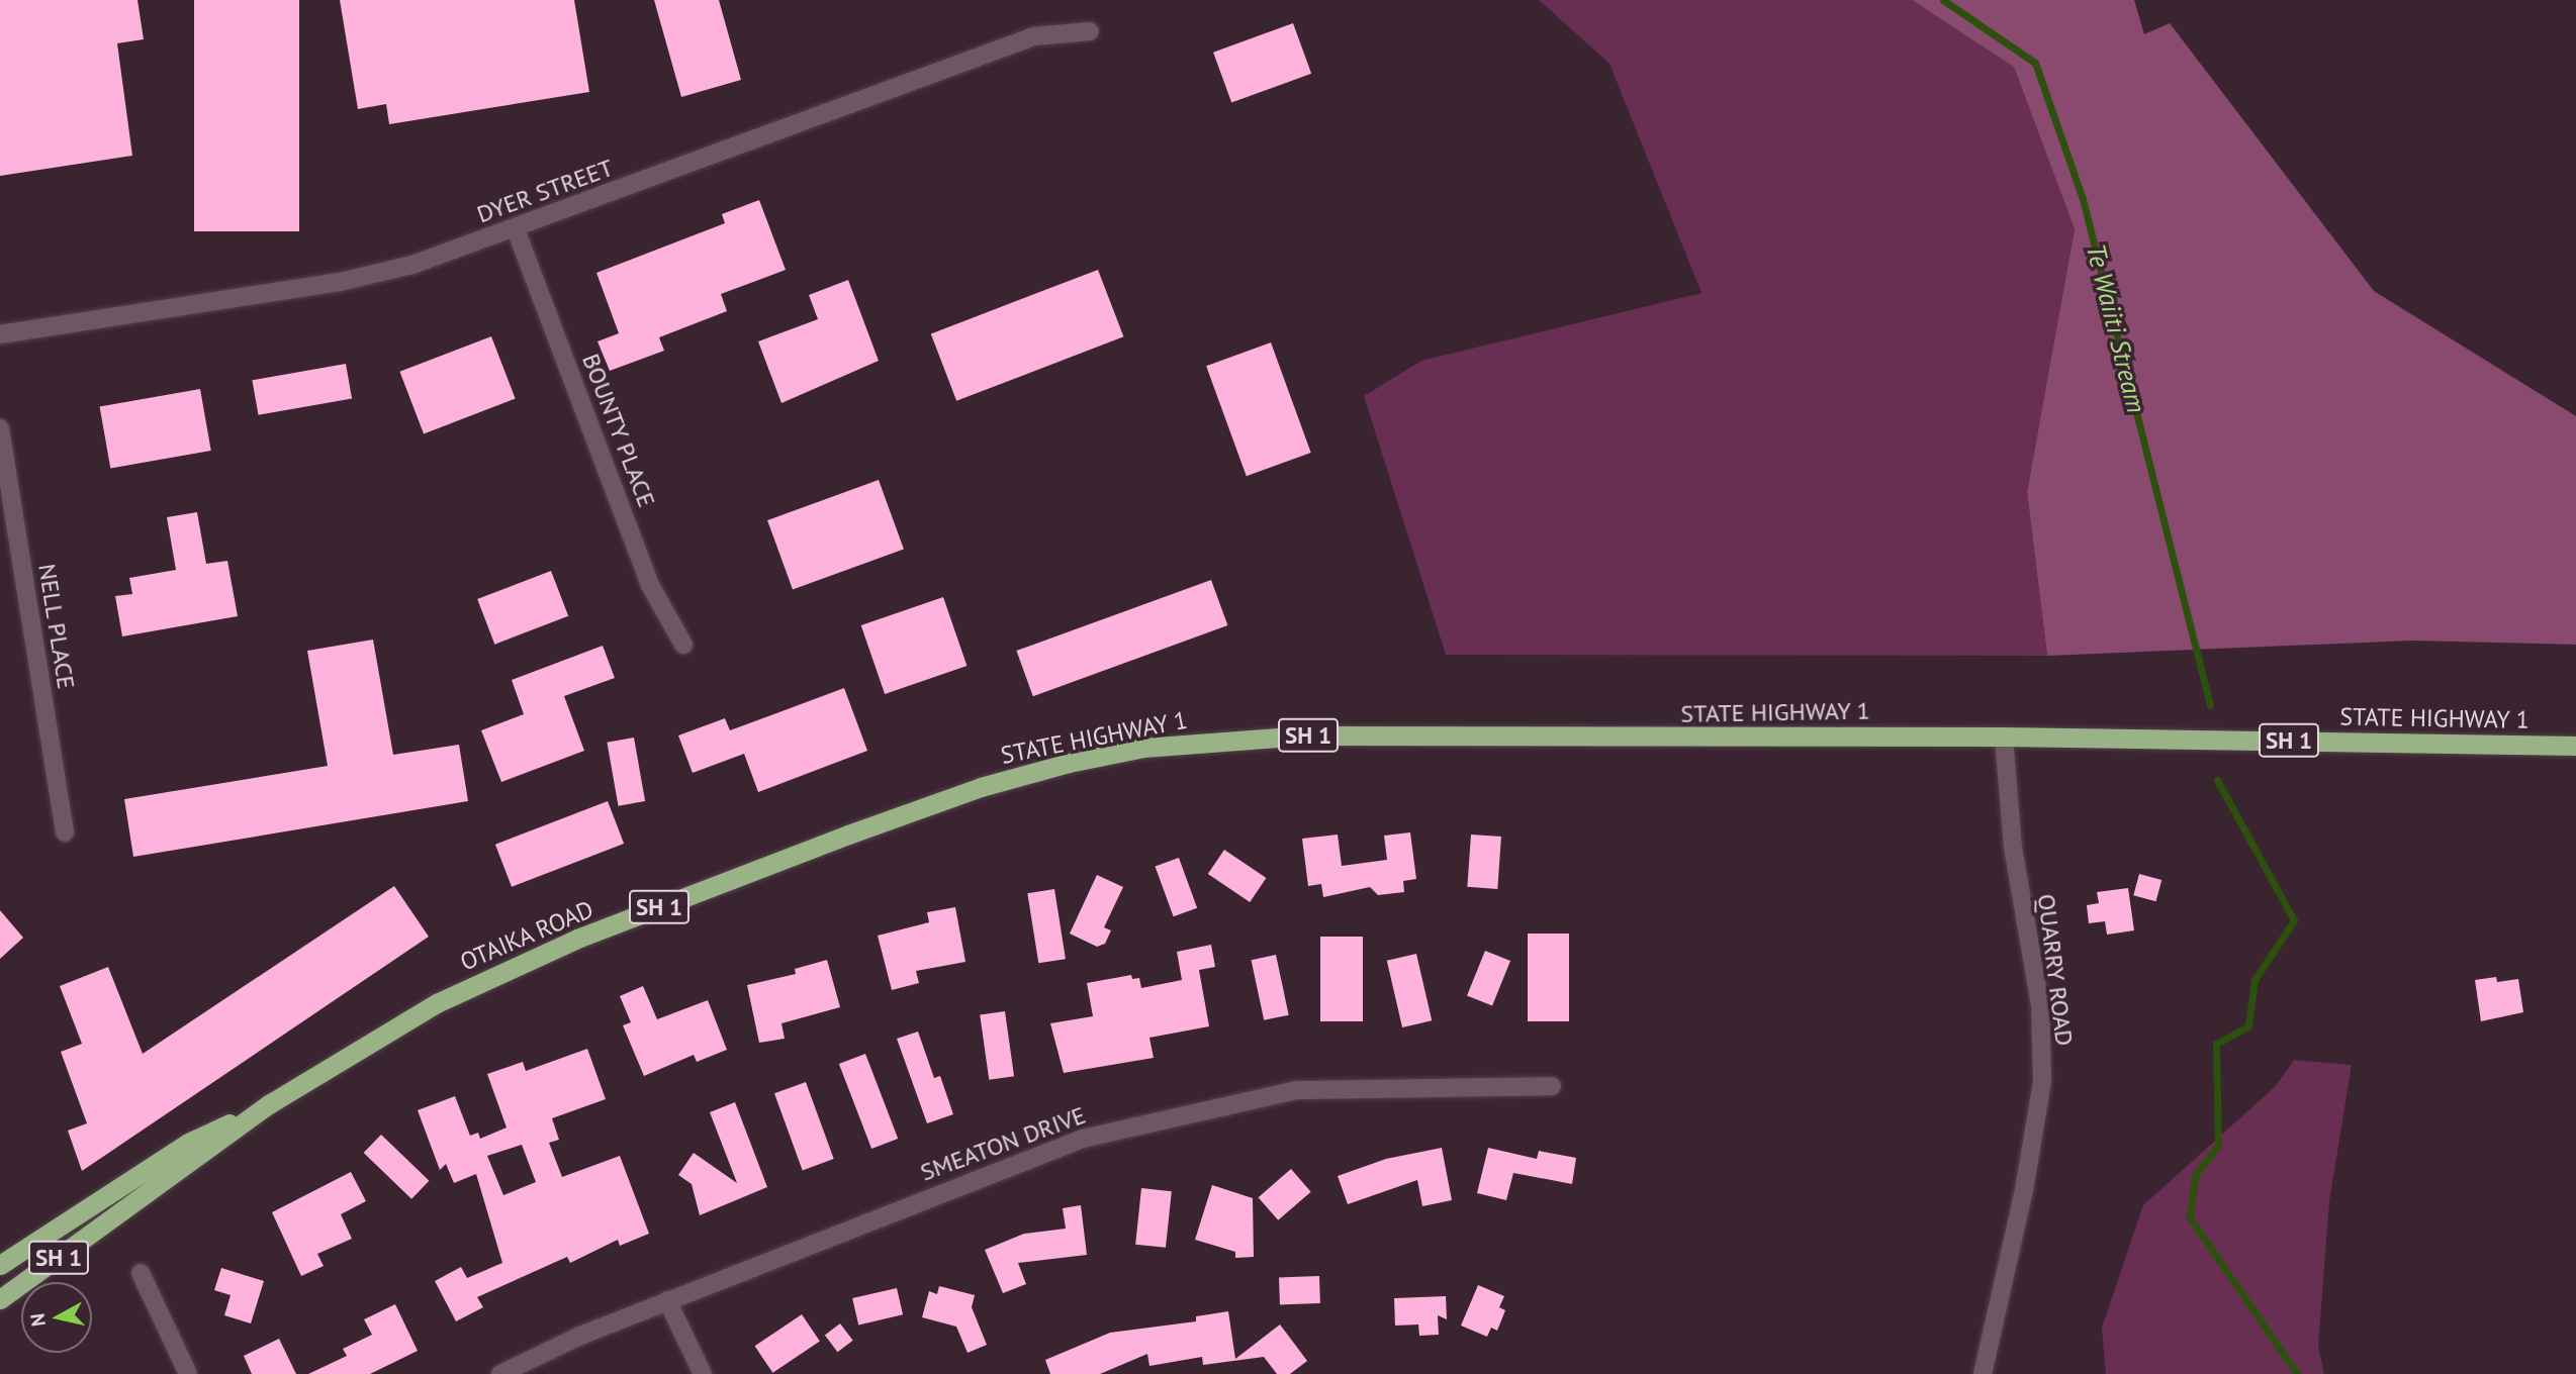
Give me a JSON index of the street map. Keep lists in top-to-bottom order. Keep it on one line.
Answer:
{"streets":{"highway":["STATE HIGHWAY 1","SH 1","OTAIKA ROAD"],"street":["DYER STREET","BOUNTY PLACE","NELL PLACE","QUARRY ROAD","SMEATON DRIVE"]},"crossings":[["DYER STREET","BOUNTY PLACE"],["STATE HIGHWAY 1","OTAIKA ROAD"],["STATE HIGHWAY 1","QUARRY ROAD"]],"water":["Te Waiiti Stream"],"north":"left"}
